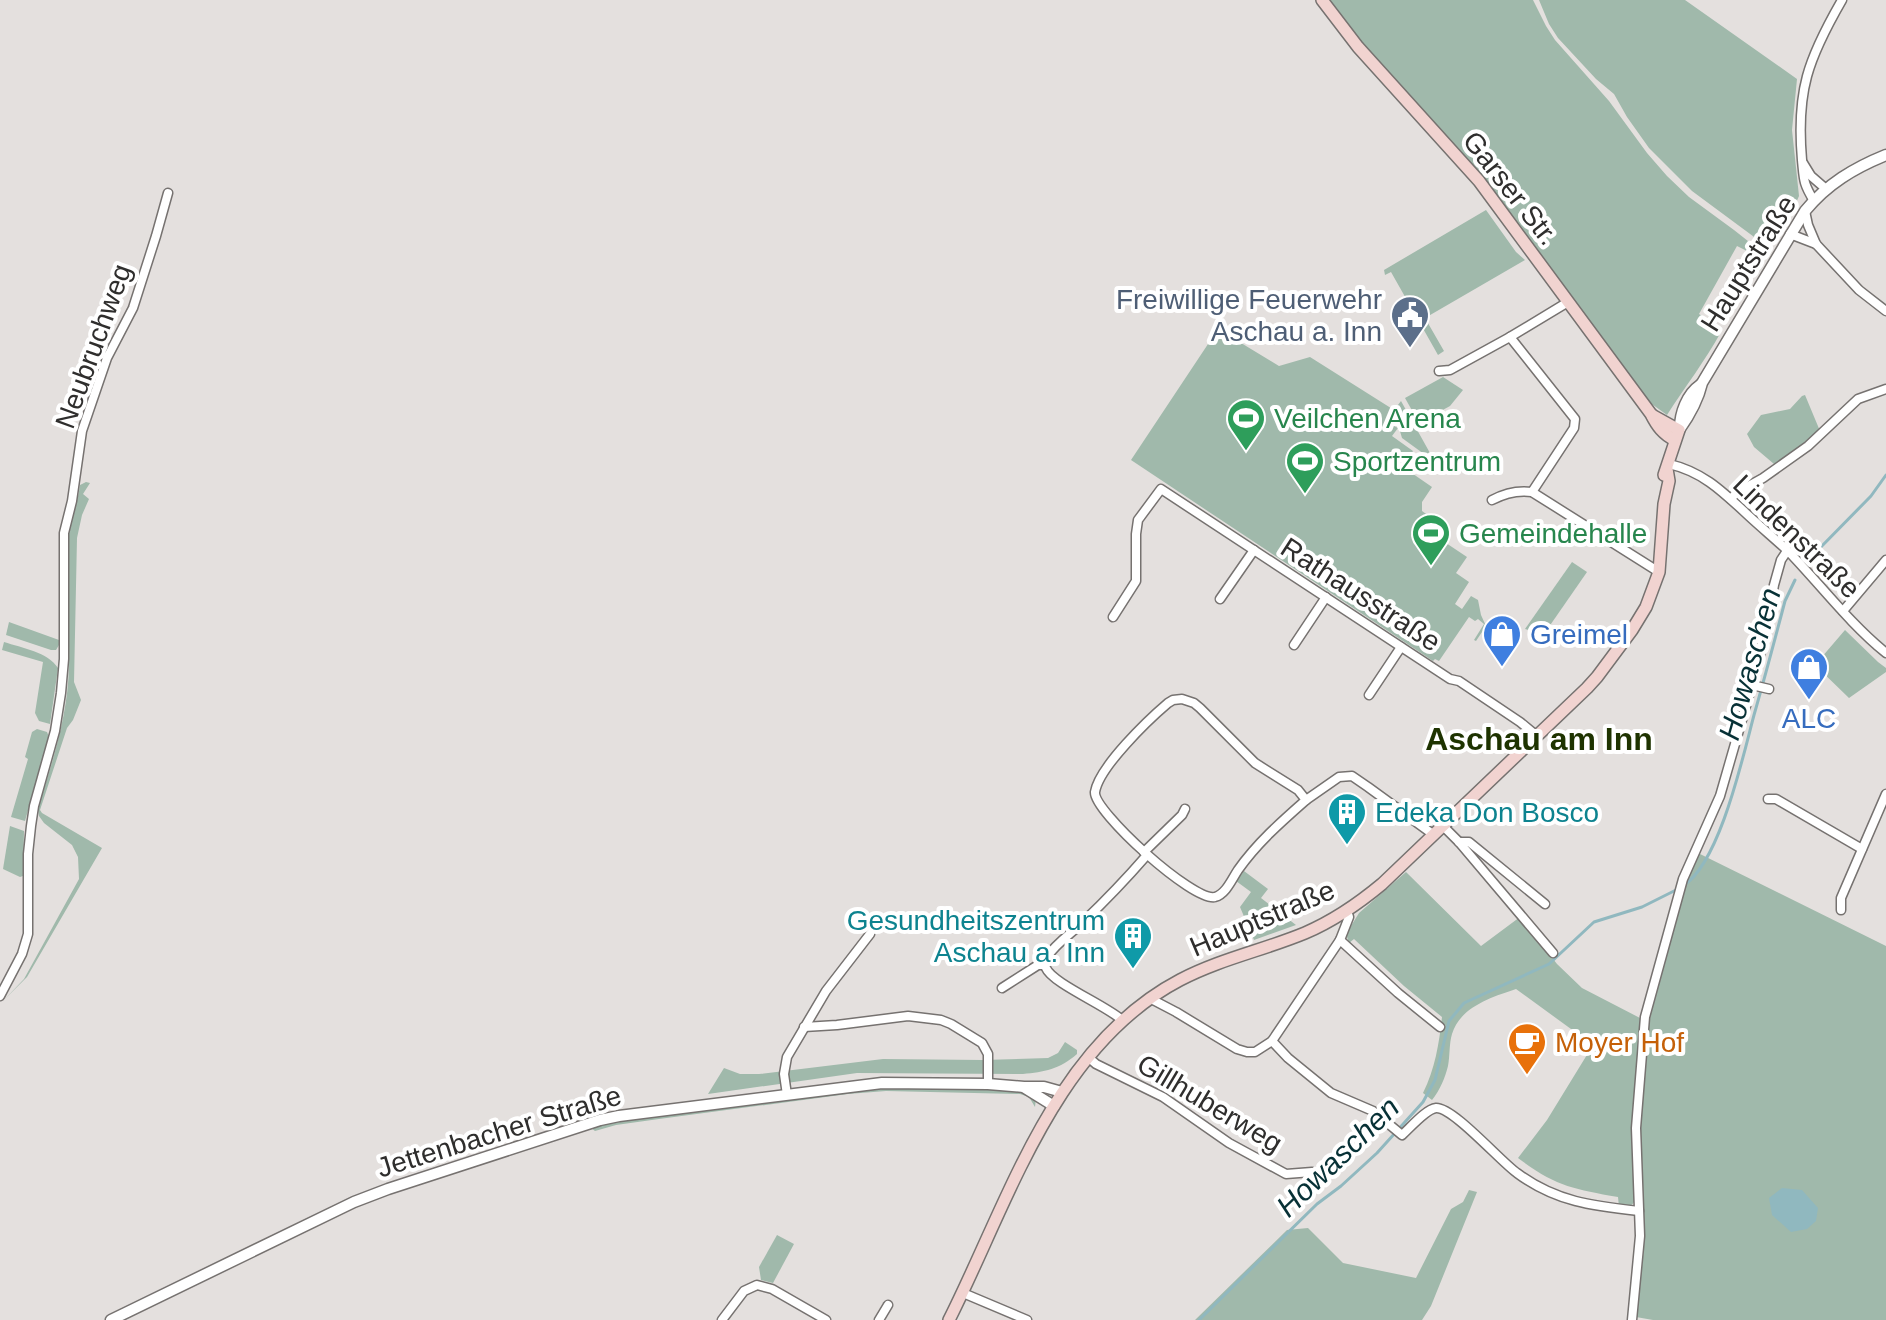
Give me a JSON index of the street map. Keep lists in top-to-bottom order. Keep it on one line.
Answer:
{"streets":{"main road":["Garser Str.","Hauptstraße"],"street":["Neubruchweg","Lindenstraße","Rathausstraße","Gillhuberweg","Jettenbacher Straße"]},"crossings":[["Garser Str.","Hauptstraße"],["Hauptstraße","Lindenstraße"],["Hauptstraße","Rathausstraße"],["Hauptstraße","Gillhuberweg"],["Hauptstraße","Jettenbacher Straße"]],"districts":["Aschau am Inn"],"water":["Howaschen"],"places":{"public building":["Freiwillige Feuerwehr Aschau a. Inn"],"sports":["Veilchen Arena","Sportzentrum","Gemeindehalle"],"shop":["Greimel","ALC"],"building":["Edeka Don Bosco","Gesundheitszentrum Aschau a. Inn"],"cafe":["Moyer Hof"]}}
